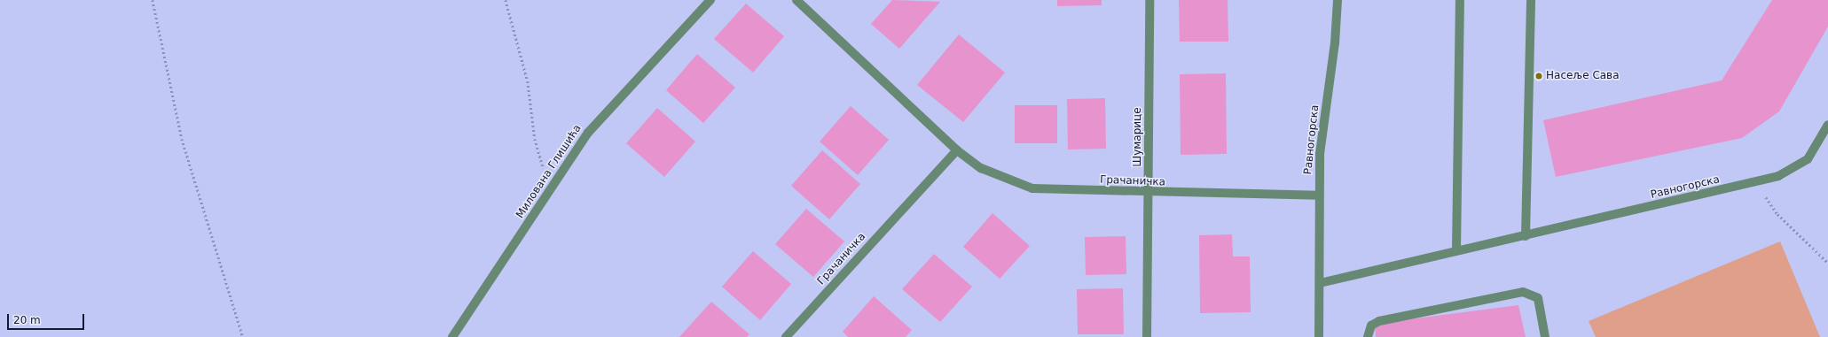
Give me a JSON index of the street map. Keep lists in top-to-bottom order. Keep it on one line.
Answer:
{"streets":{"street":["Шумарице","Равногорска","Милована Глишића","Грачаничка"]},"crossings":[["Шумарице","Грачаничка"],["Равногорска","Грачаничка"]],"places":["Насеље Сава"],"scale_bar":"20 m"}
